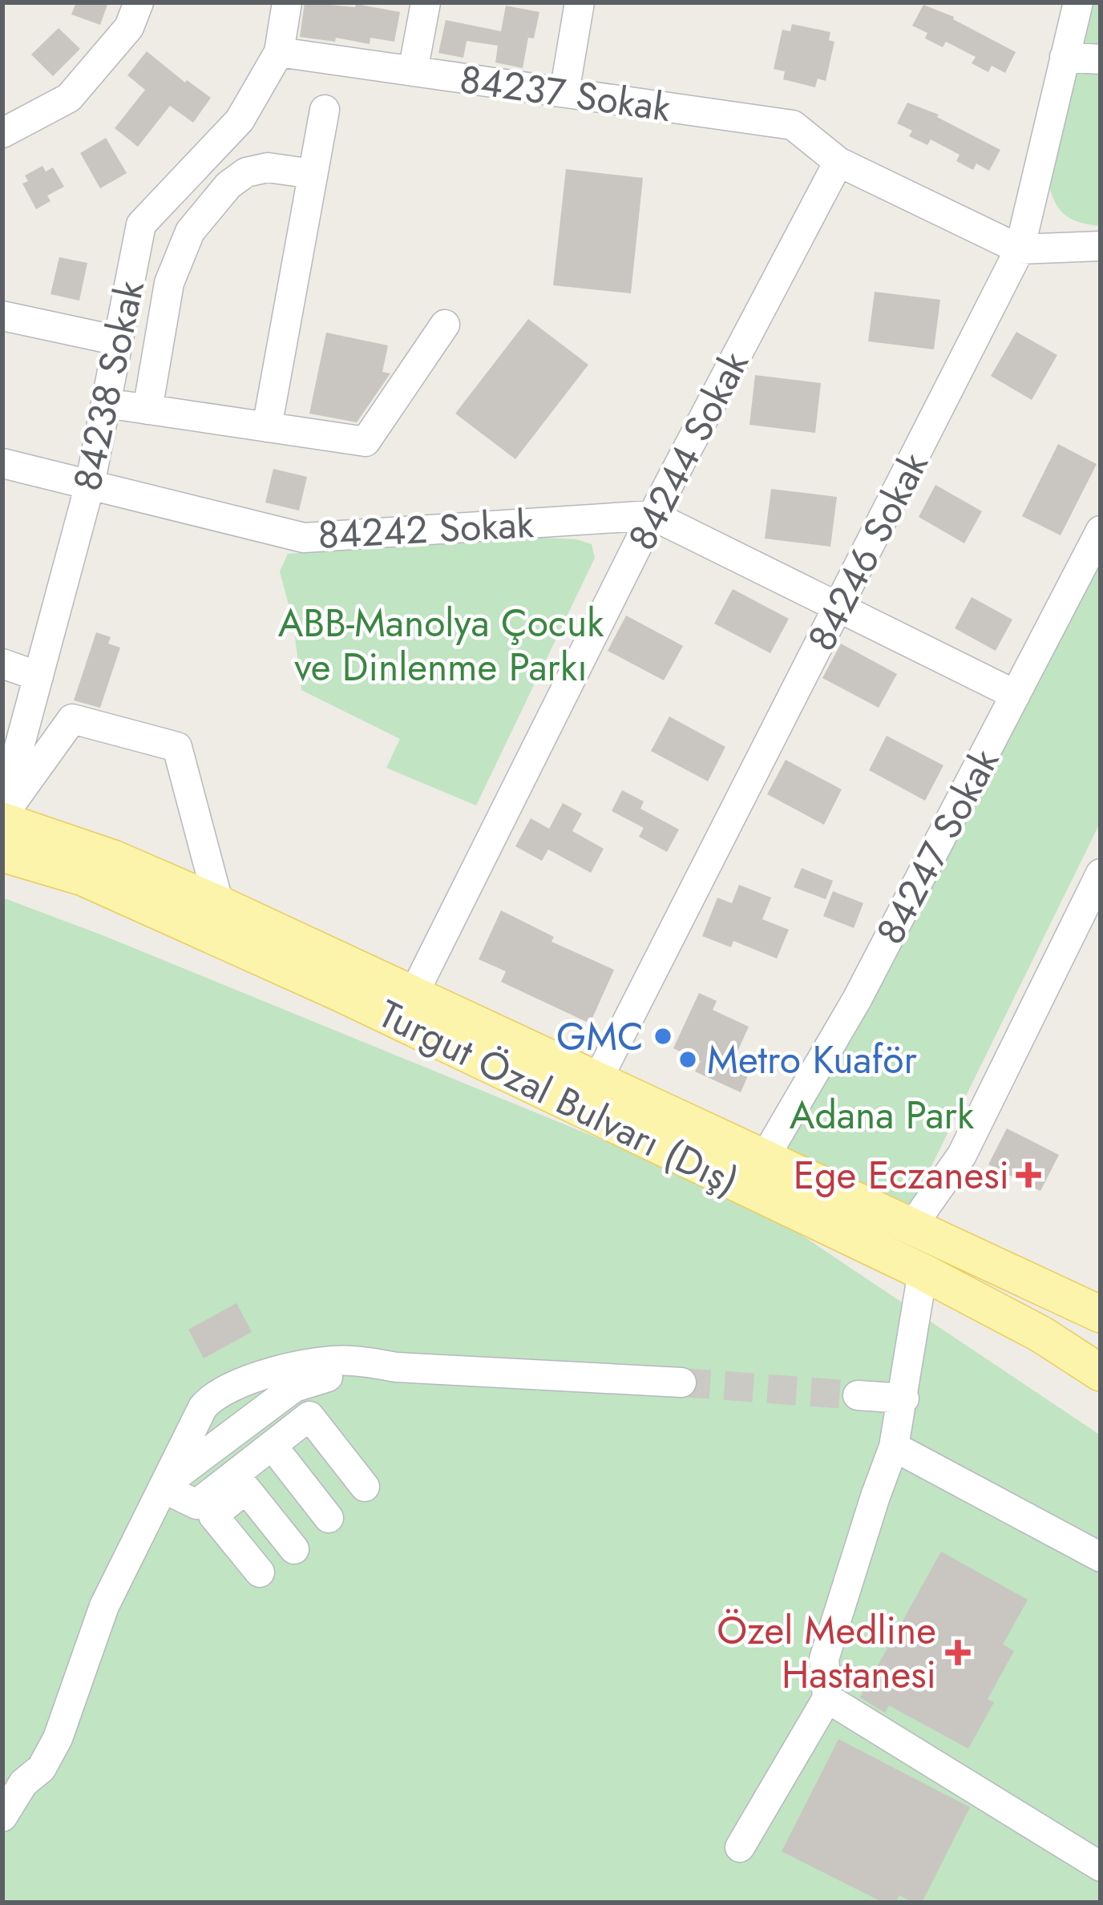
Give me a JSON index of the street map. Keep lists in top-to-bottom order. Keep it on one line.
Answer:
{"streets":{"main road":["Turgut Özal Bulvarı (Dış)"],"street":["84237 Sokak","84238 Sokak","84244 Sokak","84242 Sokak","84246 Sokak","84247 Sokak"]},"crossings":[["84237 Sokak","84238 Sokak"],["84237 Sokak","84244 Sokak"],["84238 Sokak","84242 Sokak"],["84238 Sokak","Turgut Özal Bulvarı (Dış)"],["84244 Sokak","84242 Sokak"],["84244 Sokak","Turgut Özal Bulvarı (Dış)"],["84246 Sokak","Turgut Özal Bulvarı (Dış)"],["84247 Sokak","Turgut Özal Bulvarı (Dış)"]],"parks":["ABB-Manolya Çocuk ve Dinlenme Parkı","Adana Park"],"places":{"other":["GMC","Metro Kuaför"],"health":["Ege Eczanesi","Özel Medline Hastanesi"]}}
